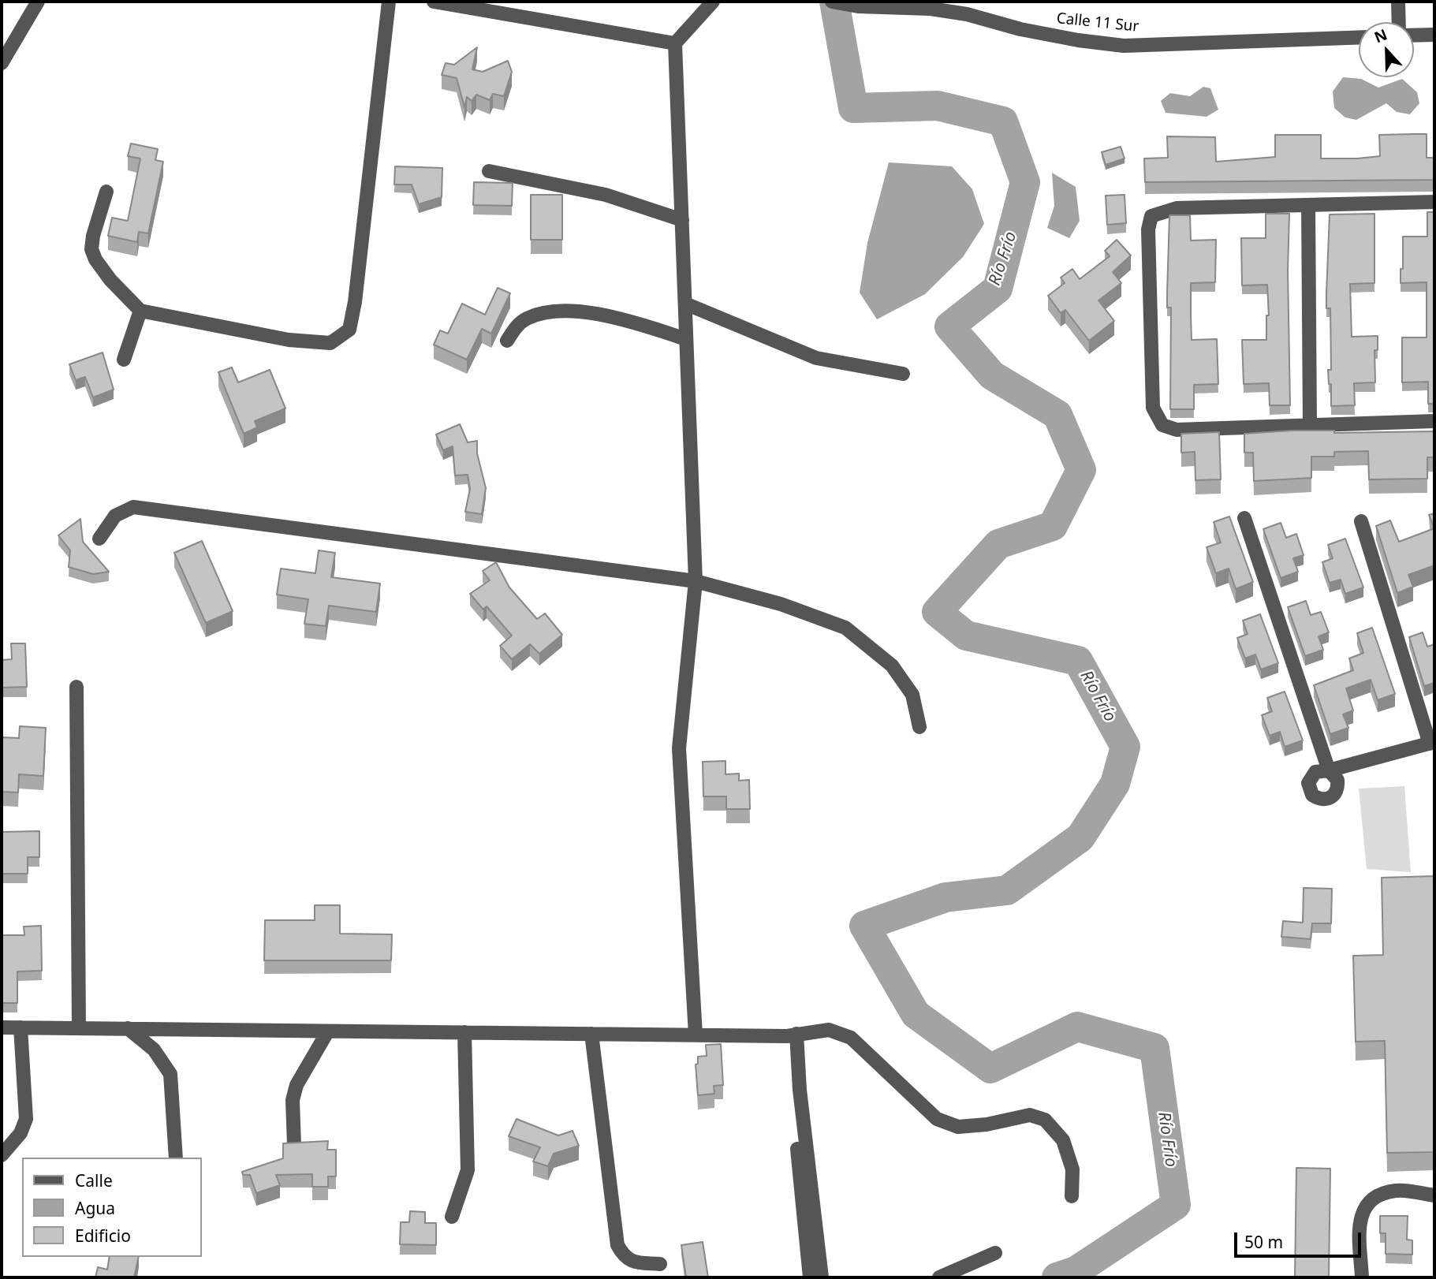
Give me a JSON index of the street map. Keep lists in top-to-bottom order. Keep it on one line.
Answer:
{"streets":{"street":["Calle 11 Sur"]},"water":["Río Frío"],"legend":["Calle","Agua","Edificio"],"scale_bar":"50 m","north":"top"}
